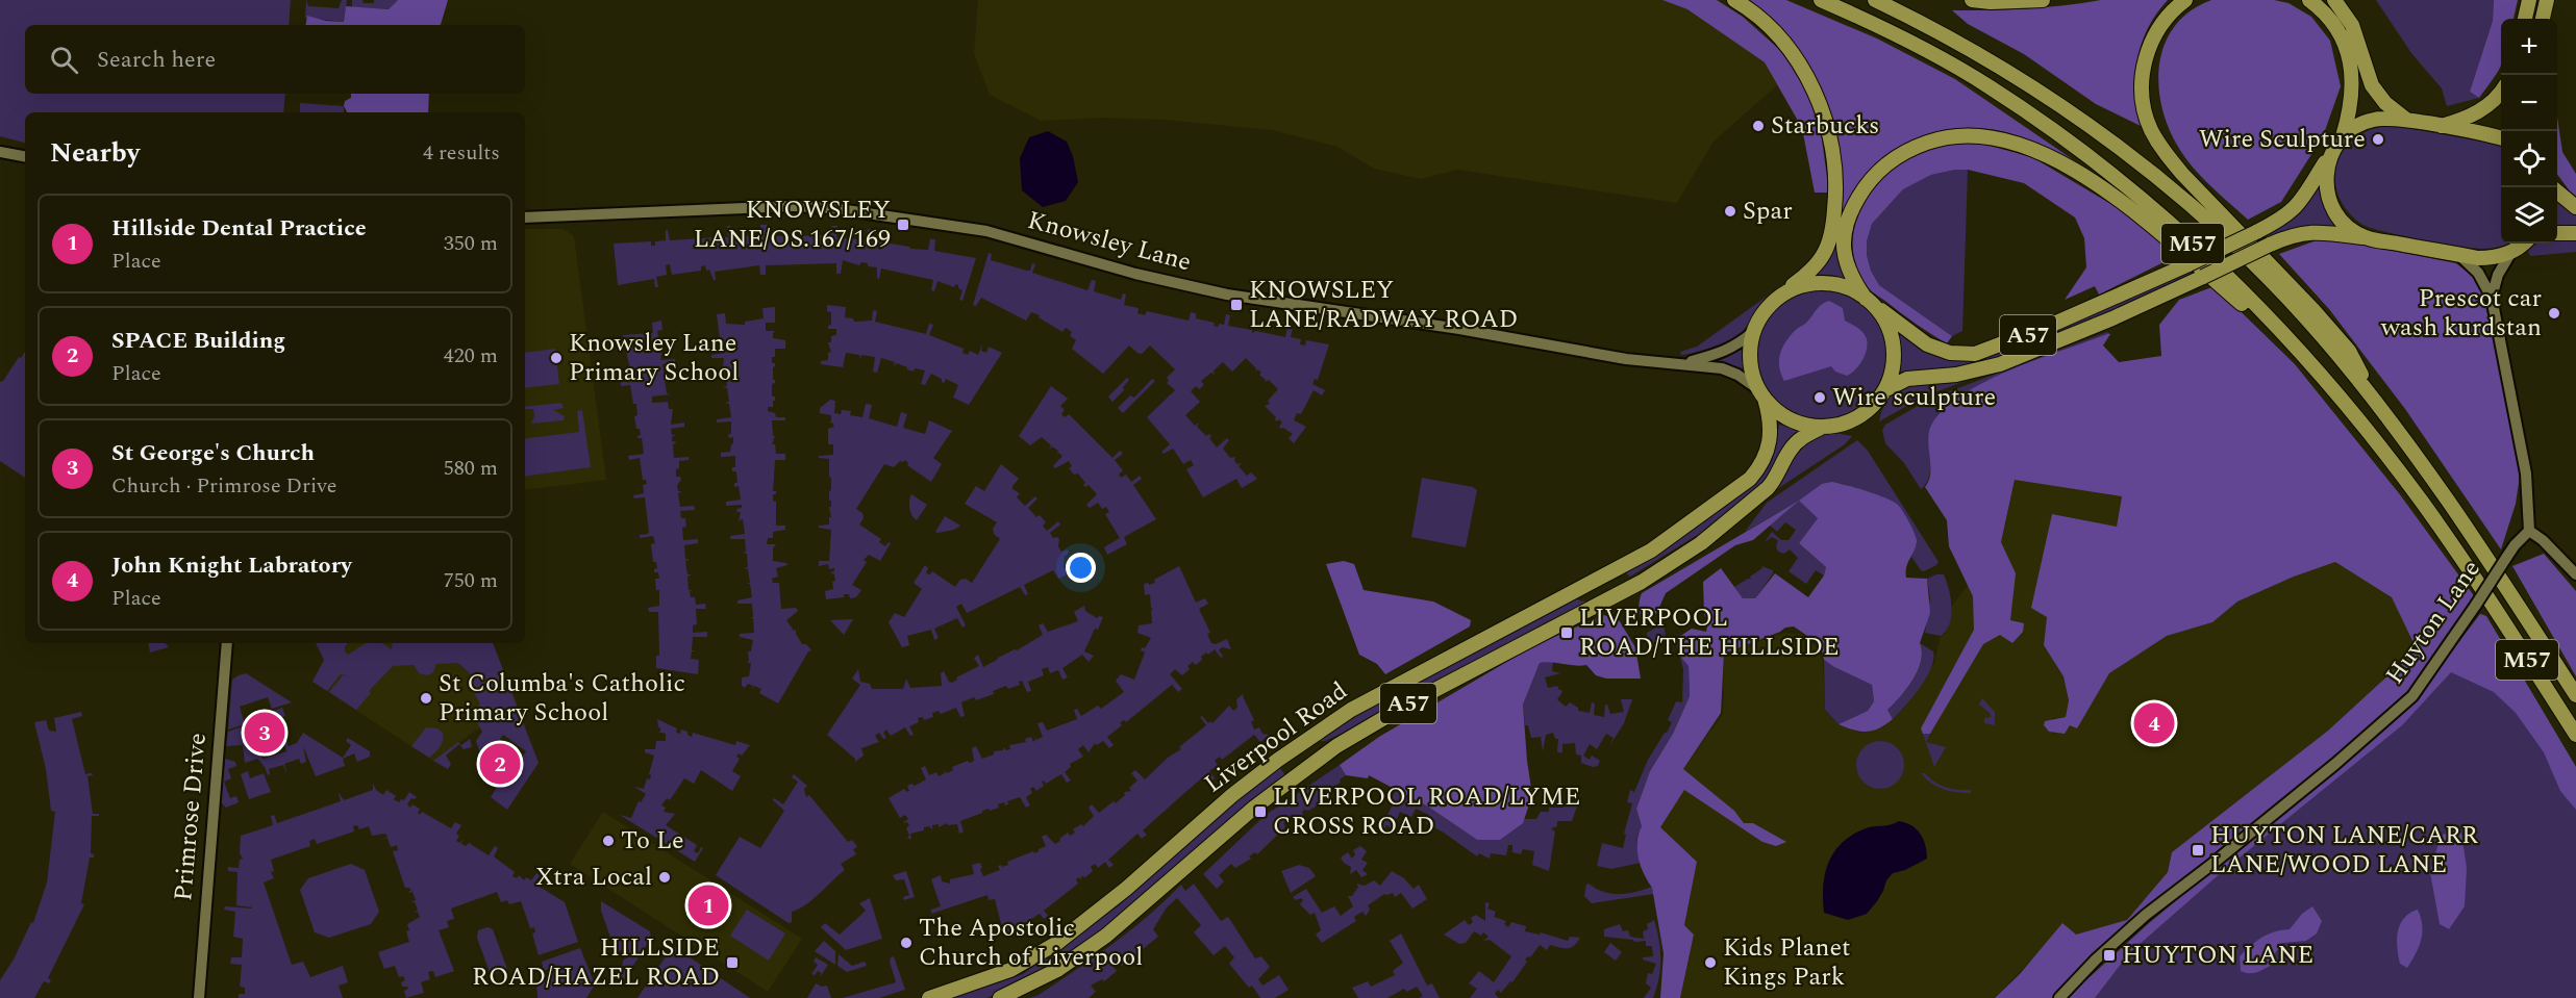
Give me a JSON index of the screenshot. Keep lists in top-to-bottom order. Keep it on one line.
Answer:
{"streets":{"highway":["M57","A57","Liverpool Road"],"main road":["Knowsley Lane","Huyton Lane","Primrose Drive"]},"crossings":[["Knowsley Lane","M57"],["Knowsley Lane","A57"],["Knowsley Lane","Liverpool Road"],["M57","A57"],["M57","Liverpool Road"],["A57","Liverpool Road"]],"places":{"other":["Starbucks","Wire Sculpture","Spar","Prescot car wash kurdstan","Knowsley Lane Primary School","Wire sculpture","St Columba's Catholic Primary School","To Le","Xtra Local","The Apostolic Church of Liverpool","Kids Planet Kings Park"],"transit":["KNOWSLEY LANE/OS.167/169","KNOWSLEY LANE/RADWAY ROAD","LIVERPOOL ROAD/THE HILLSIDE","LIVERPOOL ROAD/LYME CROSS ROAD","HUYTON LANE/CARR LANE/WOOD LANE","HUYTON LANE","HILLSIDE ROAD/HAZEL ROAD"]},"page":{"map_buttons":["+","−"],"search":"Search here","heading":["Nearby","4 results"],"list":[{"mark":"1","name":"Hillside Dental Practice","note":"Place","value":"350 m"},{"mark":"2","name":"SPACE Building","note":"Place","value":"420 m"},{"mark":"3","name":"St George's Church","note":"Church · Primrose Drive","value":"580 m"},{"mark":"4","name":"John Knight Labratory","note":"Place","value":"750 m"}],"pins":["4","3","2","1"]}}
